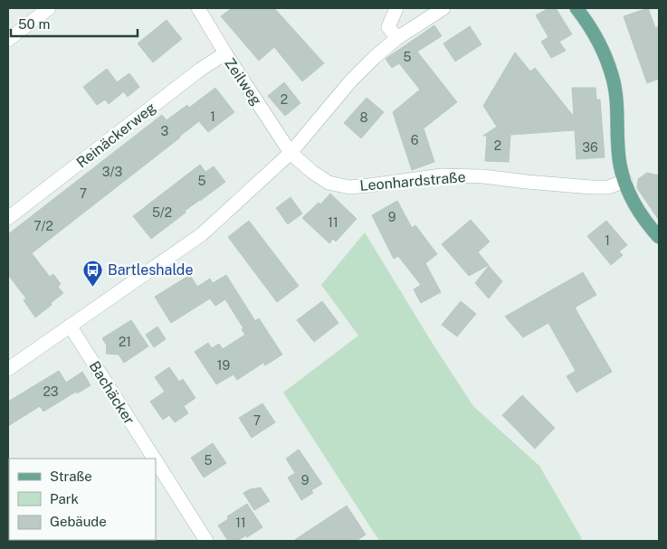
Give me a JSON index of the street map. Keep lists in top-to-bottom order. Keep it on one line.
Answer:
{"streets":{"street":["Zeilweg","Reinäckerweg","Leonhardstraße","Bachäcker"]},"crossings":[["Zeilweg","Reinäckerweg"],["Zeilweg","Leonhardstraße"]],"places":{"bus stop":["Bartleshalde"]},"house_numbers":["5","2","1","8","3","6","2","36","3/3","5","7","5/2","9","11","7/2","1","21","19","23","7","5","9","11"],"legend":["Straße","Park","Gebäude"],"scale_bar":"50 m"}
